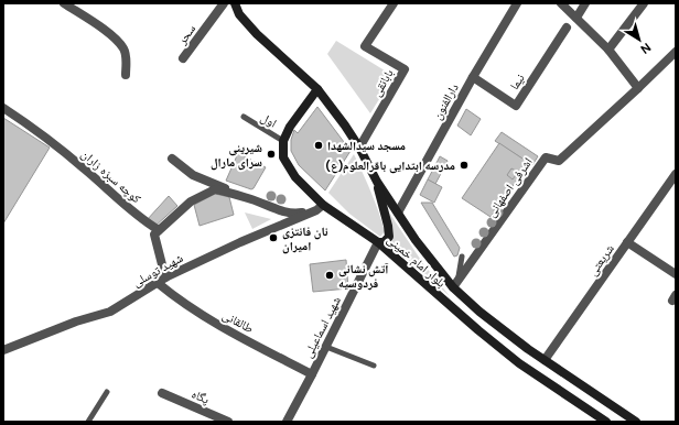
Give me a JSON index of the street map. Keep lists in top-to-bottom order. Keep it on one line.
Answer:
{"streets":{"street":["سحر","نیما","بابانقی","دارالفنون","کوچه سبزه زاران","اشرفی اصفهانی","شریعتی","بلوار امام خمینی","شهید توسلی","طالقانی","شهید اسماعیلی","پگاه"],"lane":["اول"]},"crossings":[["نیما","دارالفنون"],["بابانقی","بلوار امام خمینی"],["دارالفنون","بلوار امام خمینی"],["اول","بلوار امام خمینی"],["اشرفی اصفهانی","بلوار امام خمینی"],["شریعتی","بلوار امام خمینی"],["بلوار امام خمینی","شهید توسلی"],["بلوار امام خمینی","شهید اسماعیلی"],["شهید توسلی","طالقانی"],["طالقانی","شهید اسماعیلی"]],"places":["مسجد سیدالشهدا","شیرینی سرای مارال","مدرسه ابتدایی باقرالعلوم(ع)","نان فانتزی امیران","آتش نشانی فردوسیه"],"north":"bottom right"}
